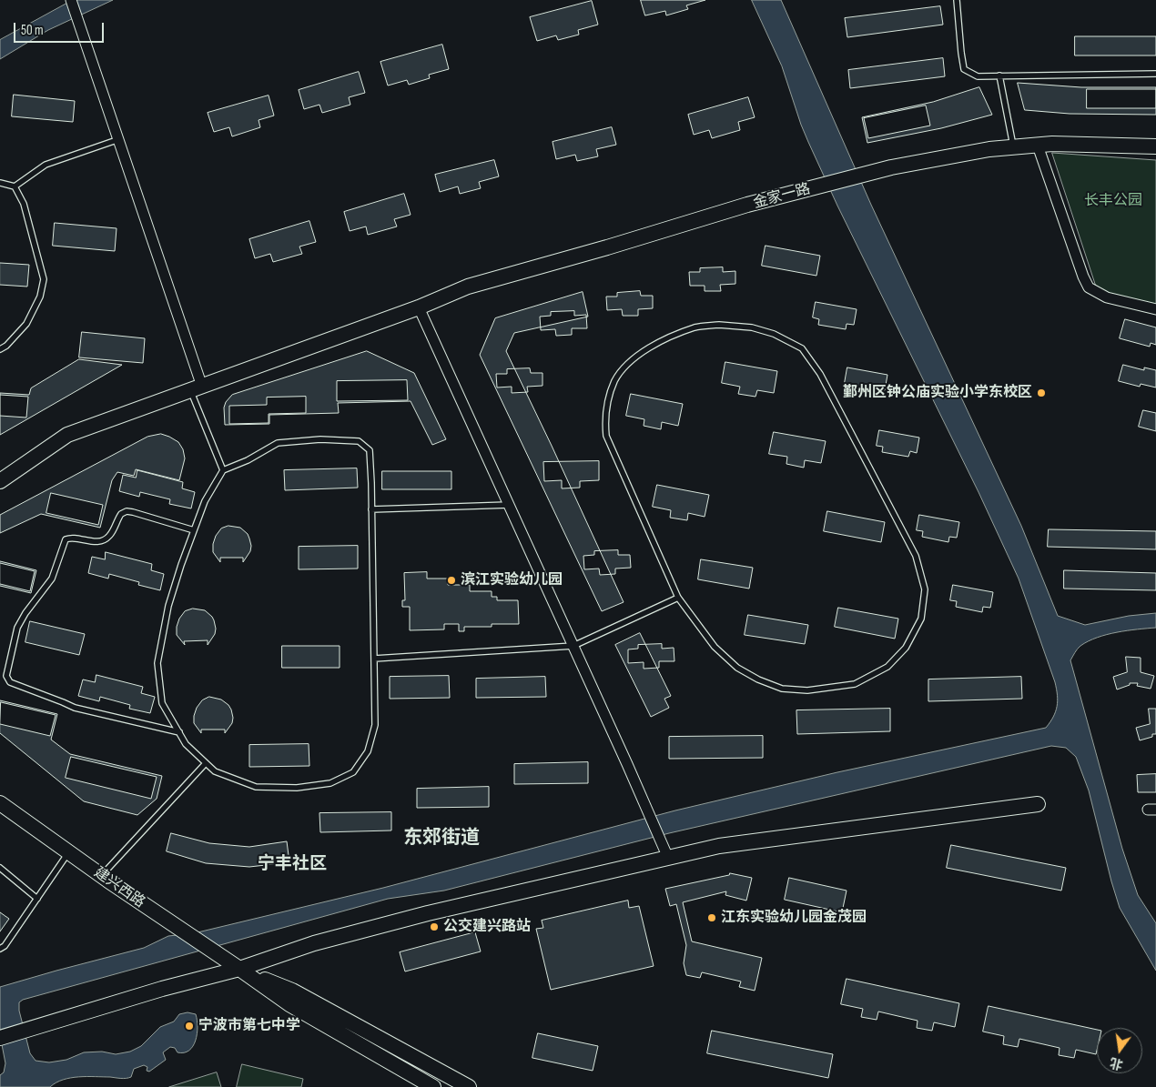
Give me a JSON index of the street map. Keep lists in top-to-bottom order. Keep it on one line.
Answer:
{"streets":{"street":["金家一路","建兴西路"]},"districts":["东郊街道","宁丰社区"],"parks":["长丰公园"],"places":["鄞州区钟公庙实验小学东校区","滨江实验幼儿园","江东实验幼儿园金茂园","公交建兴路站","宁波市第七中学"],"scale_bar":"50 m","north":"bottom"}
